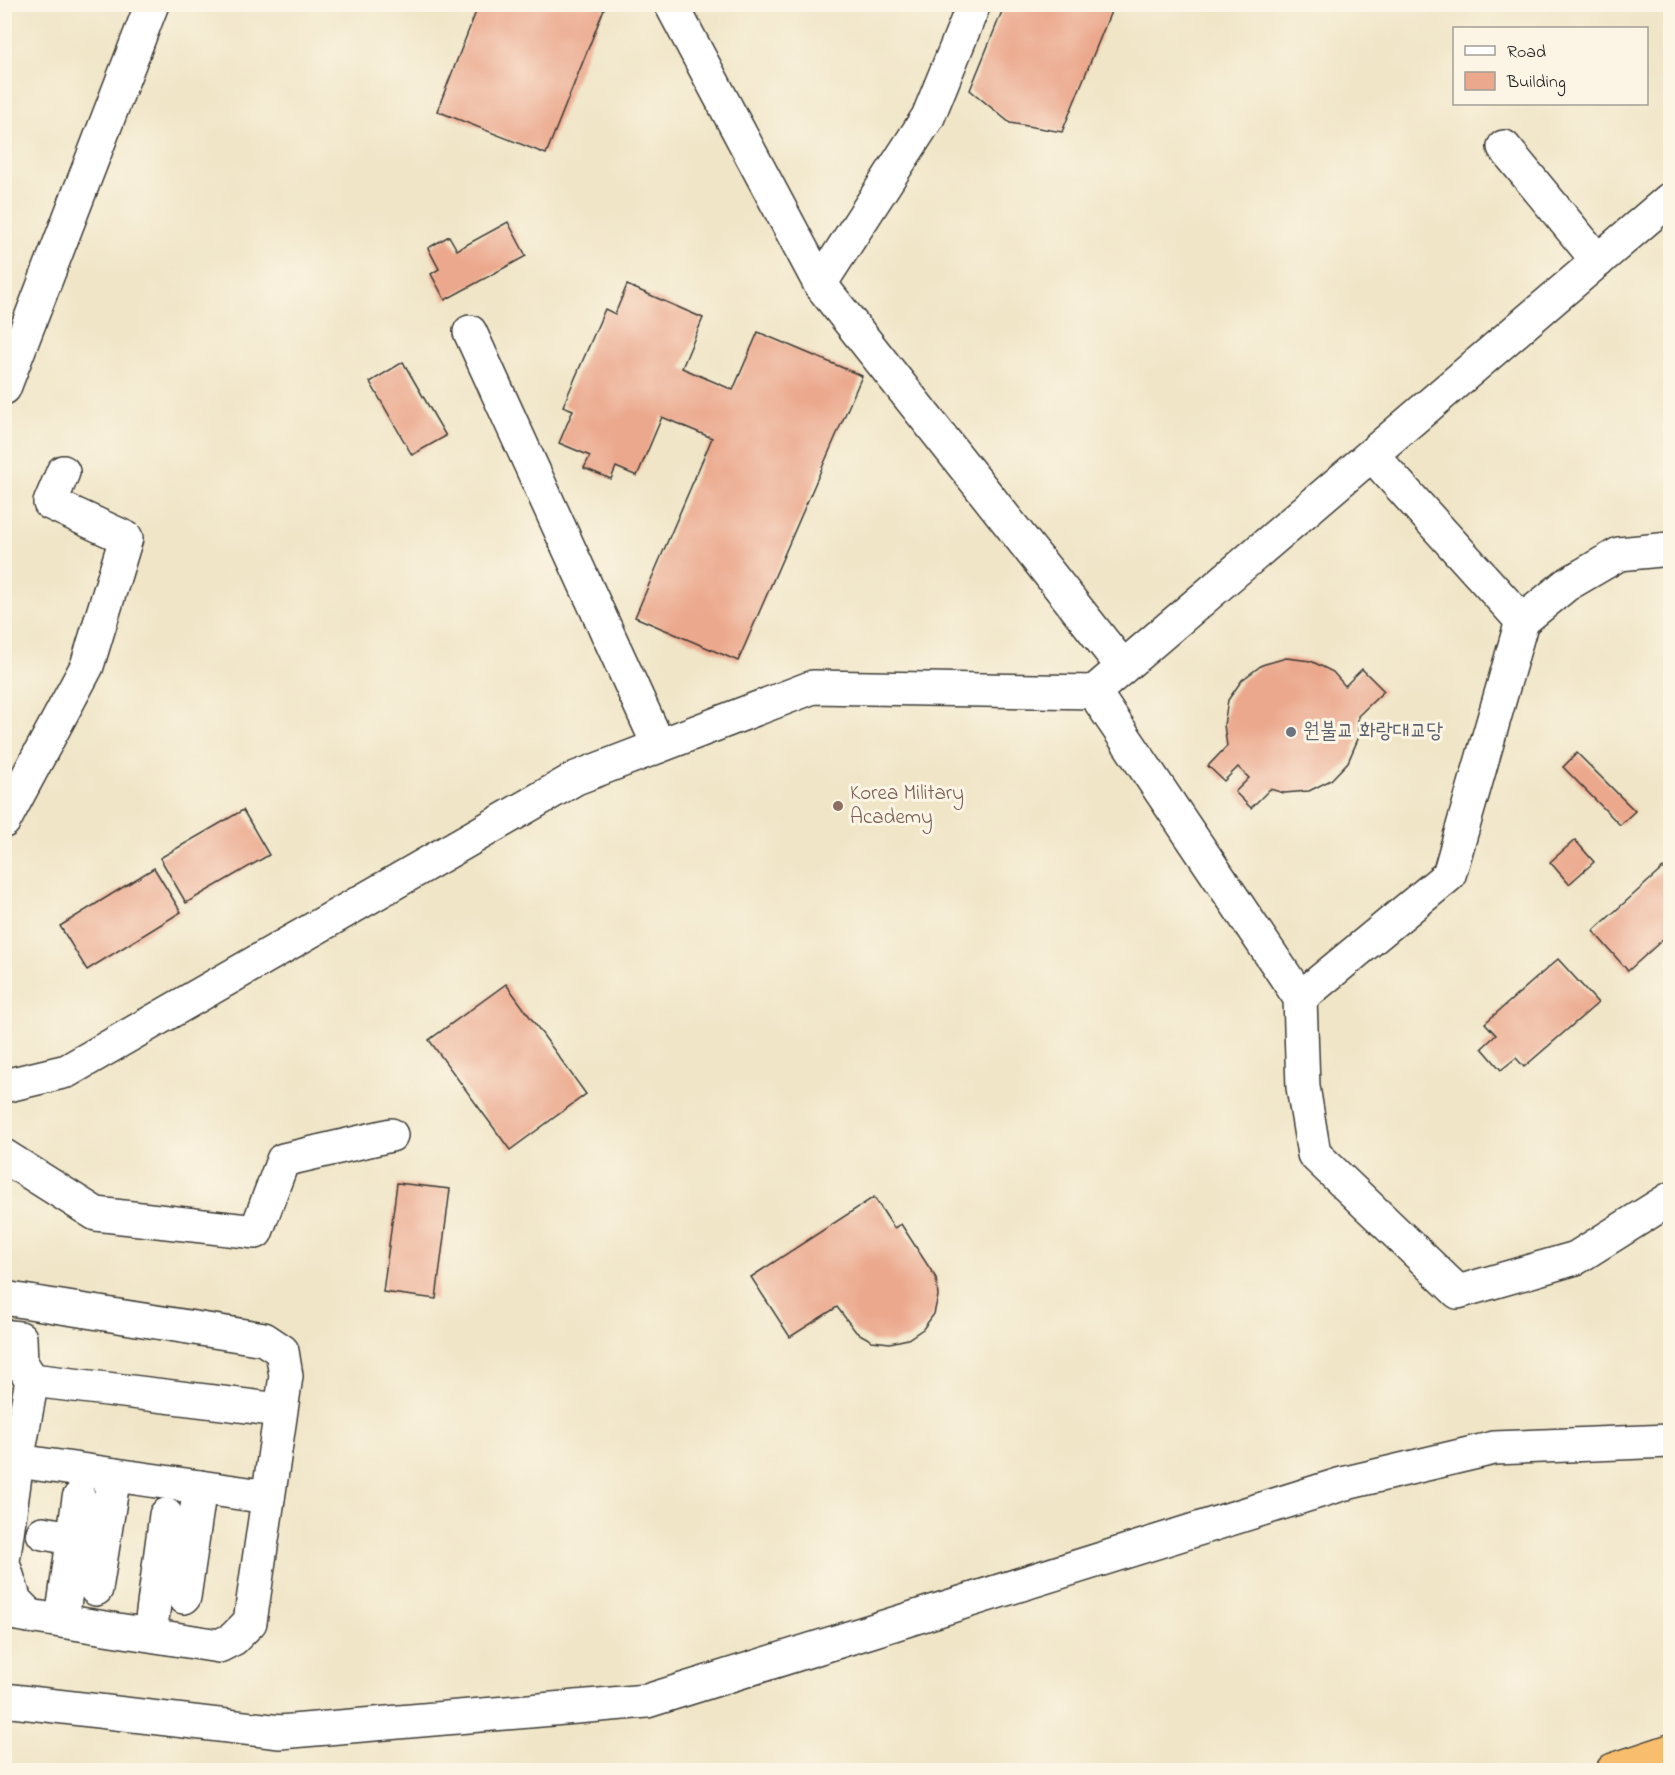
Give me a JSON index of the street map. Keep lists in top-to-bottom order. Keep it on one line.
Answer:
{"places":["원불교 화랑대교당","Korea Military Academy"],"legend":["Road","Building"]}
